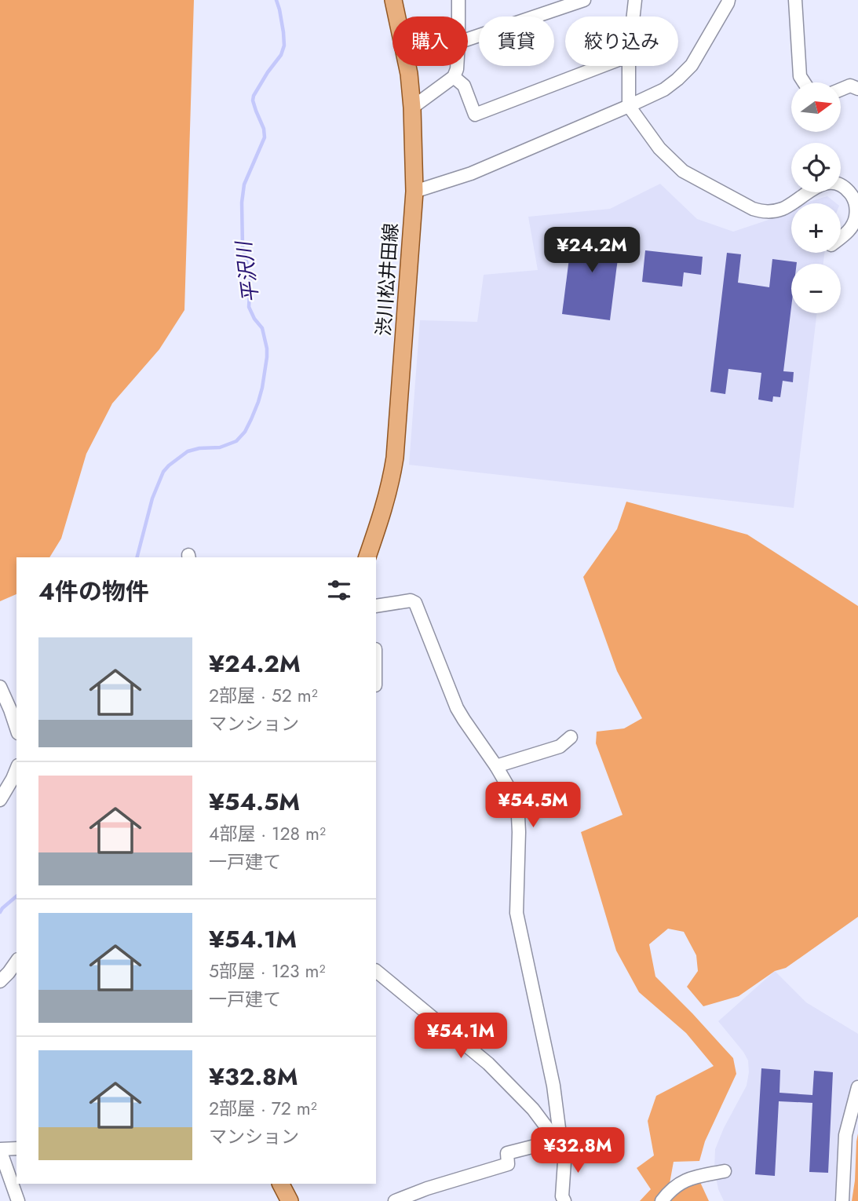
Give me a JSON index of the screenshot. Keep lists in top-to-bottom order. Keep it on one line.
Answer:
{"streets":{"main road":["渋川松井田線"]},"water":["平沢川"],"north":"right","page":{"chip":["購入","賃貸","絞り込み"],"map_buttons":["+","−"],"price":["¥24.2M","¥54.5M","¥54.1M","¥32.8M"],"heading":"4件の物件","list":[{"name":"¥24.2M","note":"2部屋 · 52 m² · マンション"},{"name":"¥54.5M","note":"4部屋 · 128 m² · 一戸建て"},{"name":"¥54.1M","note":"5部屋 · 123 m² · 一戸建て"},{"name":"¥32.8M","note":"2部屋 · 72 m² · マンション"}]}}
